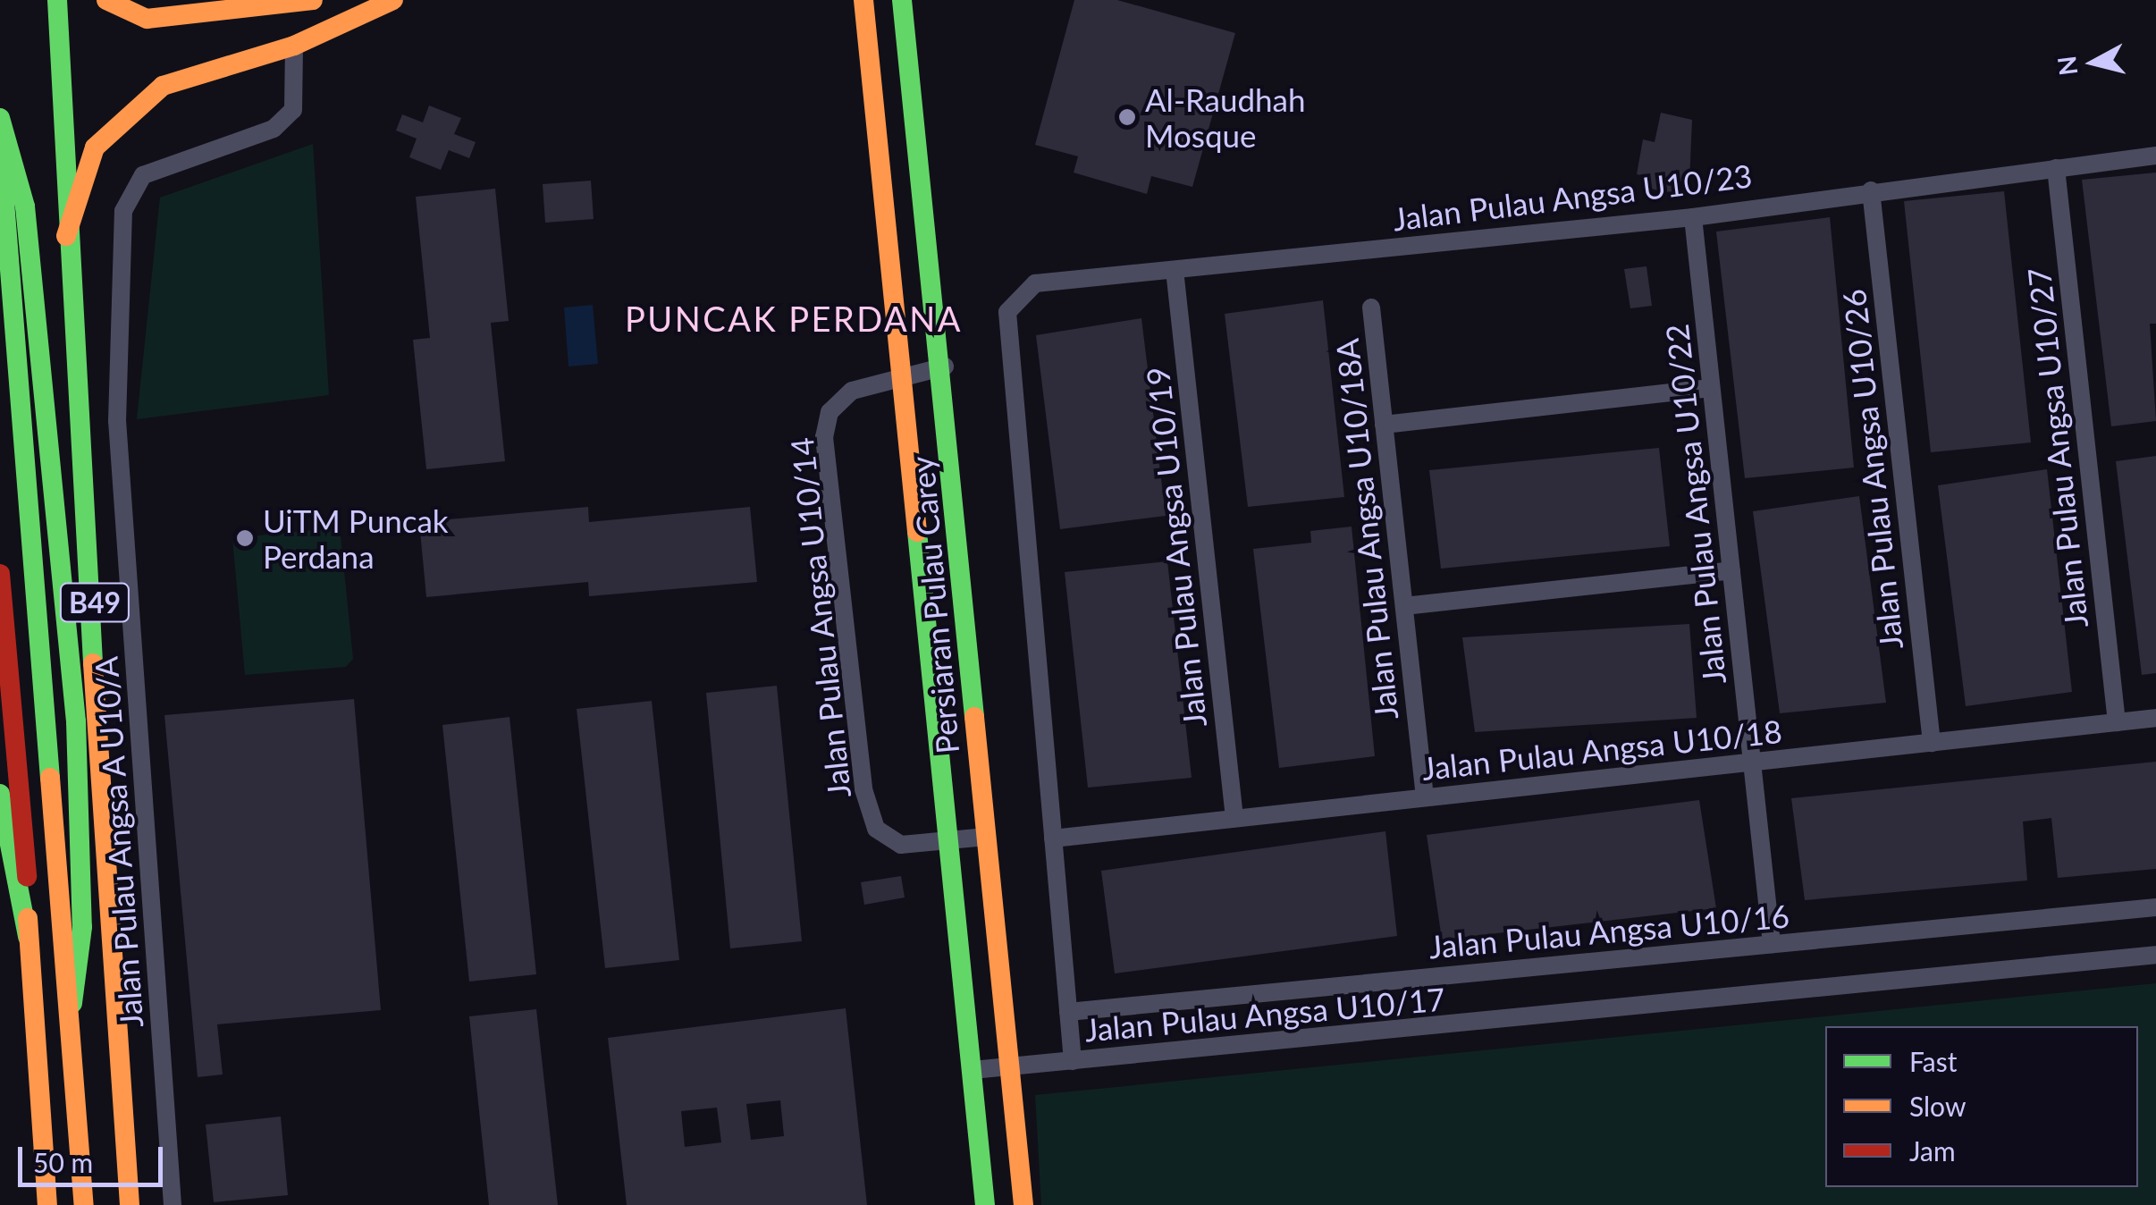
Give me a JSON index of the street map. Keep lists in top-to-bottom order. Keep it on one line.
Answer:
{"streets":{"main road":["B49","Persiaran Pulau Carey"],"street":["Jalan Pulau Angsa U10/23","Jalan Pulau Angsa U10/27","Jalan Pulau Angsa U10/26","Jalan Pulau Angsa U10/22","Jalan Pulau Angsa U10/18A","Jalan Pulau Angsa U10/19","Jalan Pulau Angsa U10/14","Jalan Pulau Angsa U10/18","Jalan Pulau Angsa A U10/A","Jalan Pulau Angsa U10/16","Jalan Pulau Angsa U10/17"]},"crossings":[["Jalan Pulau Angsa U10/23","Jalan Pulau Angsa U10/27"],["Jalan Pulau Angsa U10/23","Jalan Pulau Angsa U10/26"],["Jalan Pulau Angsa U10/23","Jalan Pulau Angsa U10/22"],["Jalan Pulau Angsa U10/23","Jalan Pulau Angsa U10/19"],["Jalan Pulau Angsa U10/23","Jalan Pulau Angsa U10/17"],["Jalan Pulau Angsa U10/27","Jalan Pulau Angsa U10/18"],["Jalan Pulau Angsa U10/26","Jalan Pulau Angsa U10/18"],["Jalan Pulau Angsa U10/22","Jalan Pulau Angsa U10/18"],["Jalan Pulau Angsa U10/22","Jalan Pulau Angsa U10/16"],["Jalan Pulau Angsa U10/18A","Jalan Pulau Angsa U10/18"],["Jalan Pulau Angsa U10/19","Jalan Pulau Angsa U10/18"],["Persiaran Pulau Carey","Jalan Pulau Angsa U10/14"],["Jalan Pulau Angsa U10/18","Jalan Pulau Angsa U10/17"],["Jalan Pulau Angsa U10/16","Jalan Pulau Angsa U10/17"]],"districts":["PUNCAK PERDANA"],"places":["Al-Raudhah Mosque","UiTM Puncak Perdana"],"legend":["Fast","Slow","Jam"],"scale_bar":"50 m","north":"left"}
